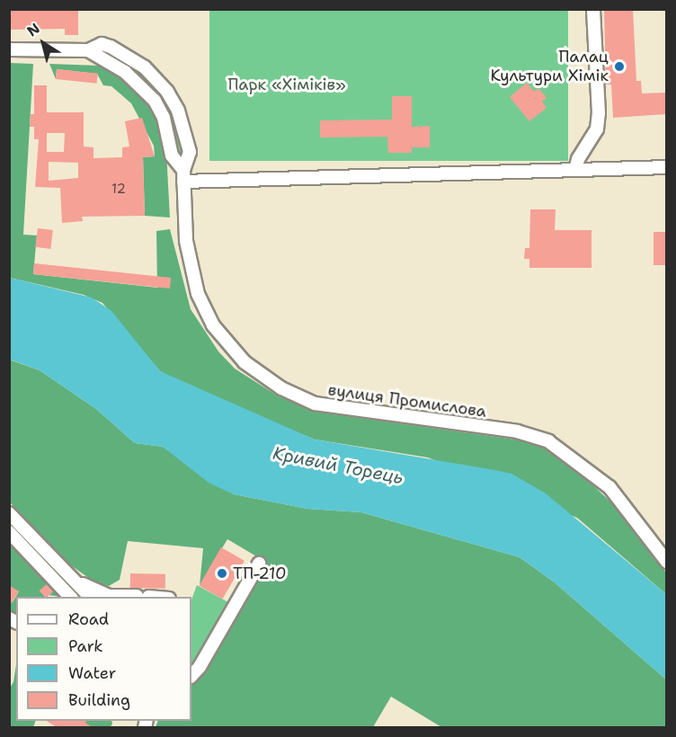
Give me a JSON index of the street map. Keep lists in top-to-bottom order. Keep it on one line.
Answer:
{"streets":{"street":["вулиця Промислова"]},"water":["Кривий Торець"],"parks":["Парк «Хіміків»"],"places":["Палац Культури Хімік","ТП-210"],"house_numbers":["12"],"legend":["Road","Park","Water","Building"],"north":"top left"}
